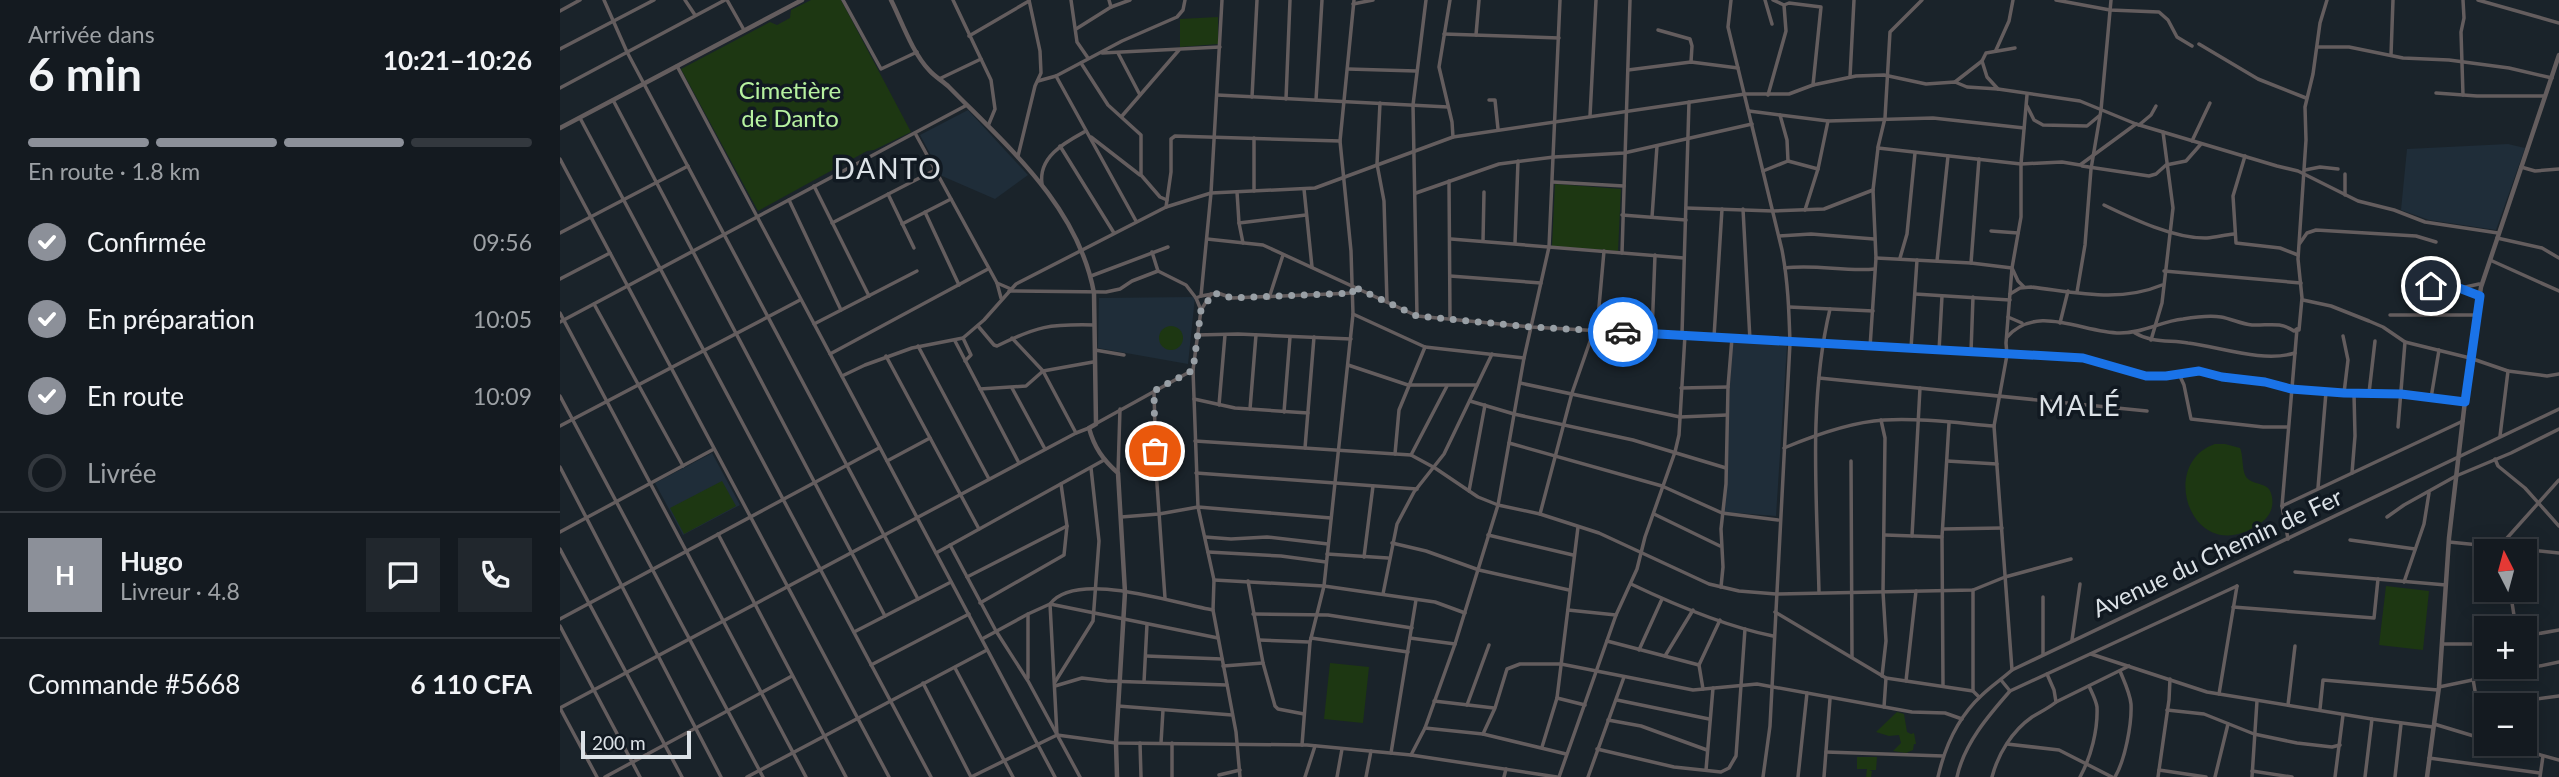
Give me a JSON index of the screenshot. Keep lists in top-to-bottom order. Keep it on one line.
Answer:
{"streets":{"street":["Avenue du Chemin de Fer"]},"districts":["DANTO","MALÉ"],"parks":["Cimetière de Danto"],"scale_bar":"200 m","north":"top","page":{"heading":["6 min","Arrivée dans","10:21–10:26"],"panel":["Hugo","Livreur · 4.8","Commande #5668","6 110 CFA"],"bar":"En route · 1.8 km","list":[["Confirmée","09:56"],["En préparation","10:05"],["En route","10:09"],"Livrée"],"round":"H","map_buttons":["+","−"],"scale":"200 m"}}
